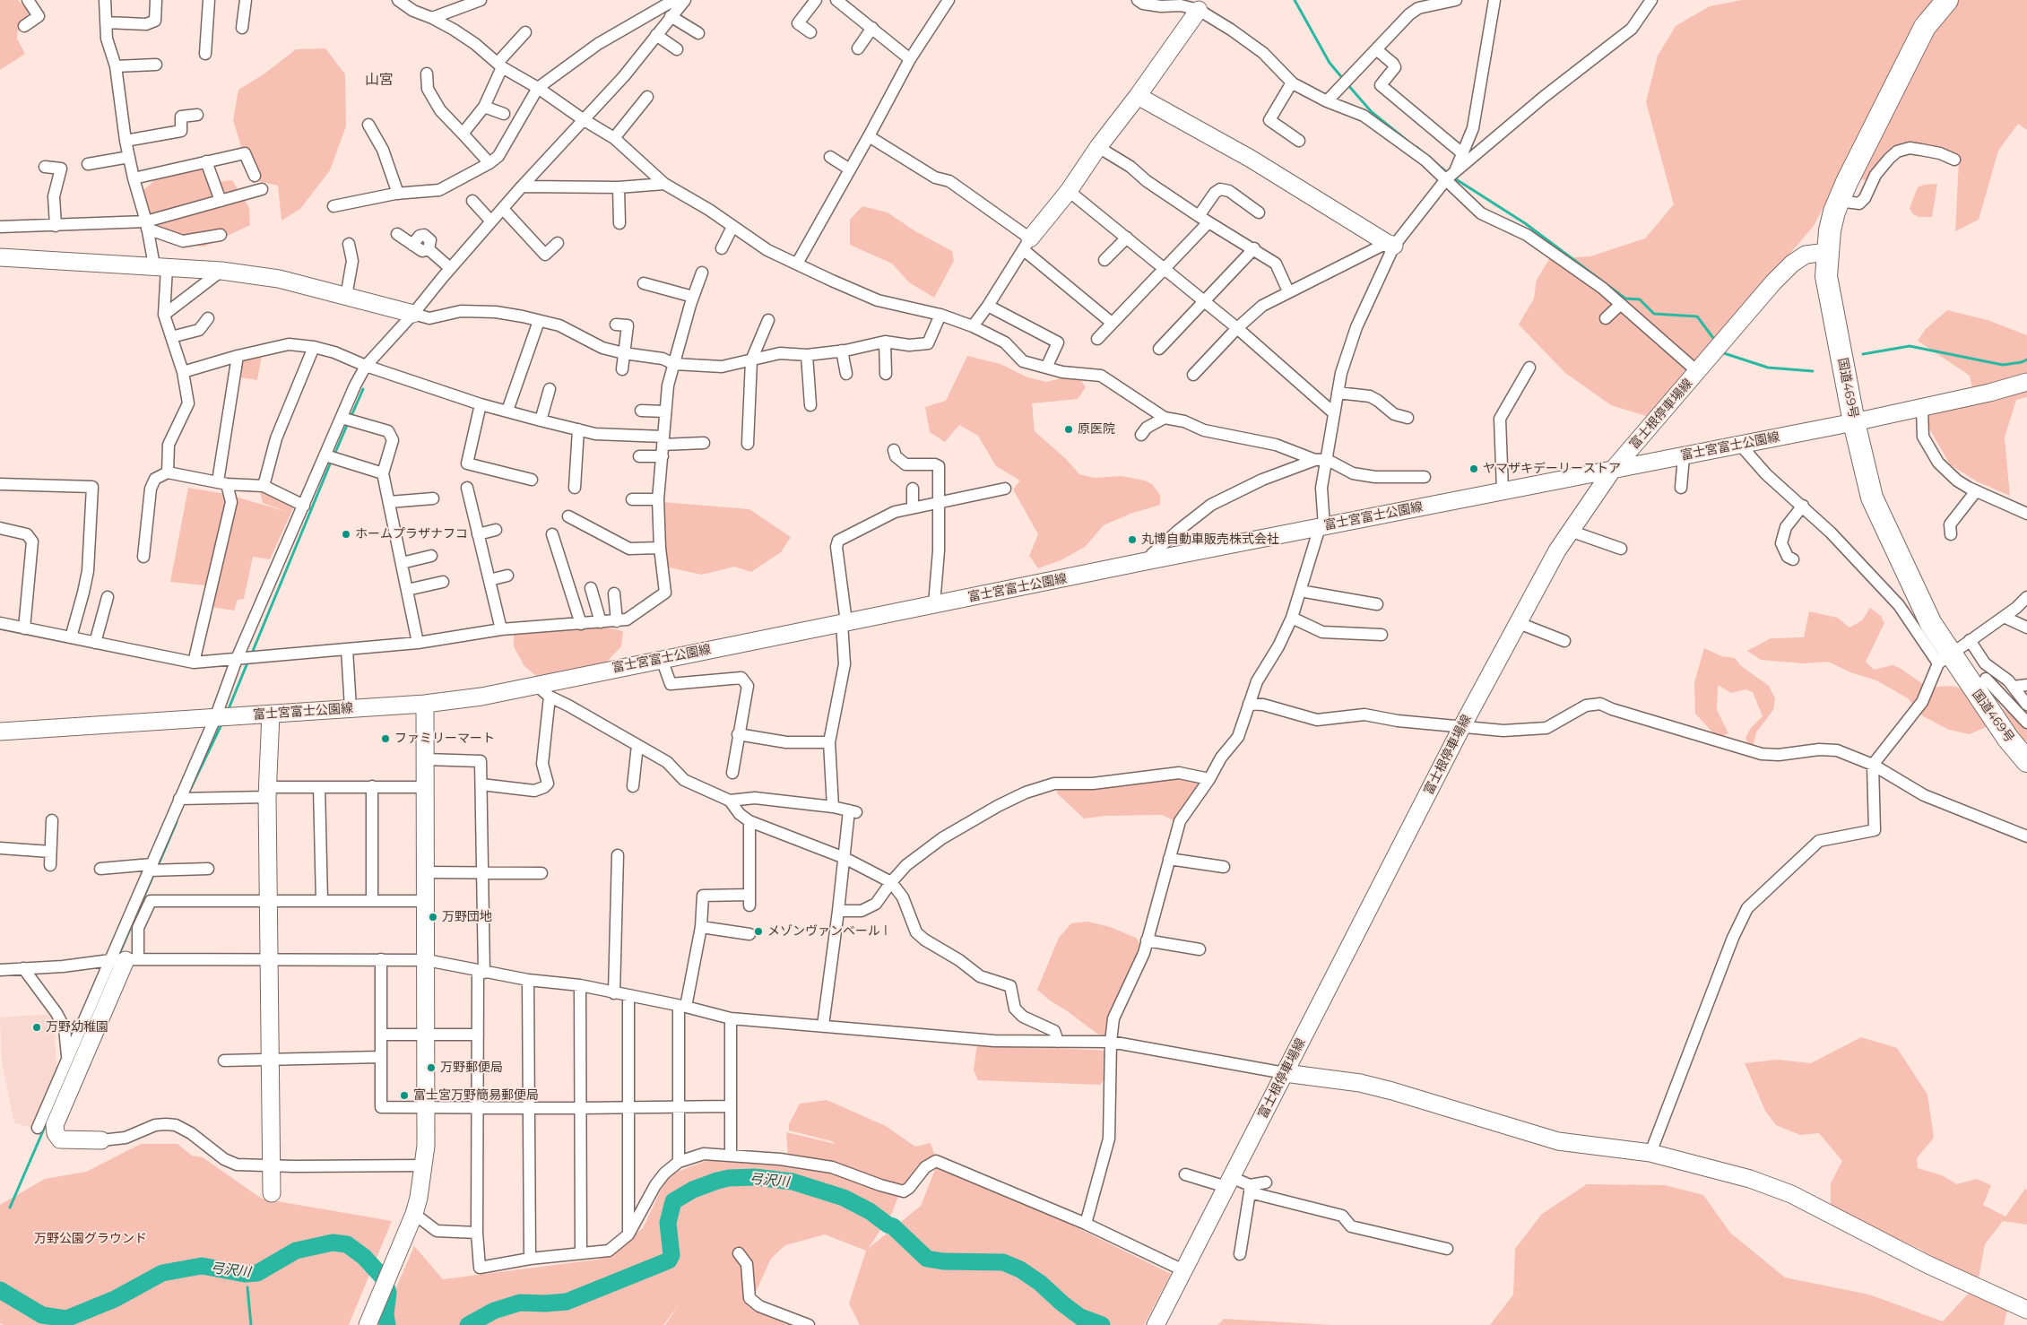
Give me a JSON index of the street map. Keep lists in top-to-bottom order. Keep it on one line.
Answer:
{"streets":{"highway":["国道469号"],"main road":["富士根停車場線","富士宮富士公園線"]},"crossings":[["国道469号","富士根停車場線"],["国道469号","富士宮富士公園線"],["富士根停車場線","富士宮富士公園線"]],"districts":["山宮"],"water":["弓沢川"],"parks":["万野公園グラウンド"],"places":["原医院","ヤマザキデーリーストア","ホームプラザナフコ","丸博自動車販売株式会社","ファミリーマート","万野団地","メゾンヴァンベール I","万野幼稚園","万野郵便局","富士宮万野簡易郵便局"]}
